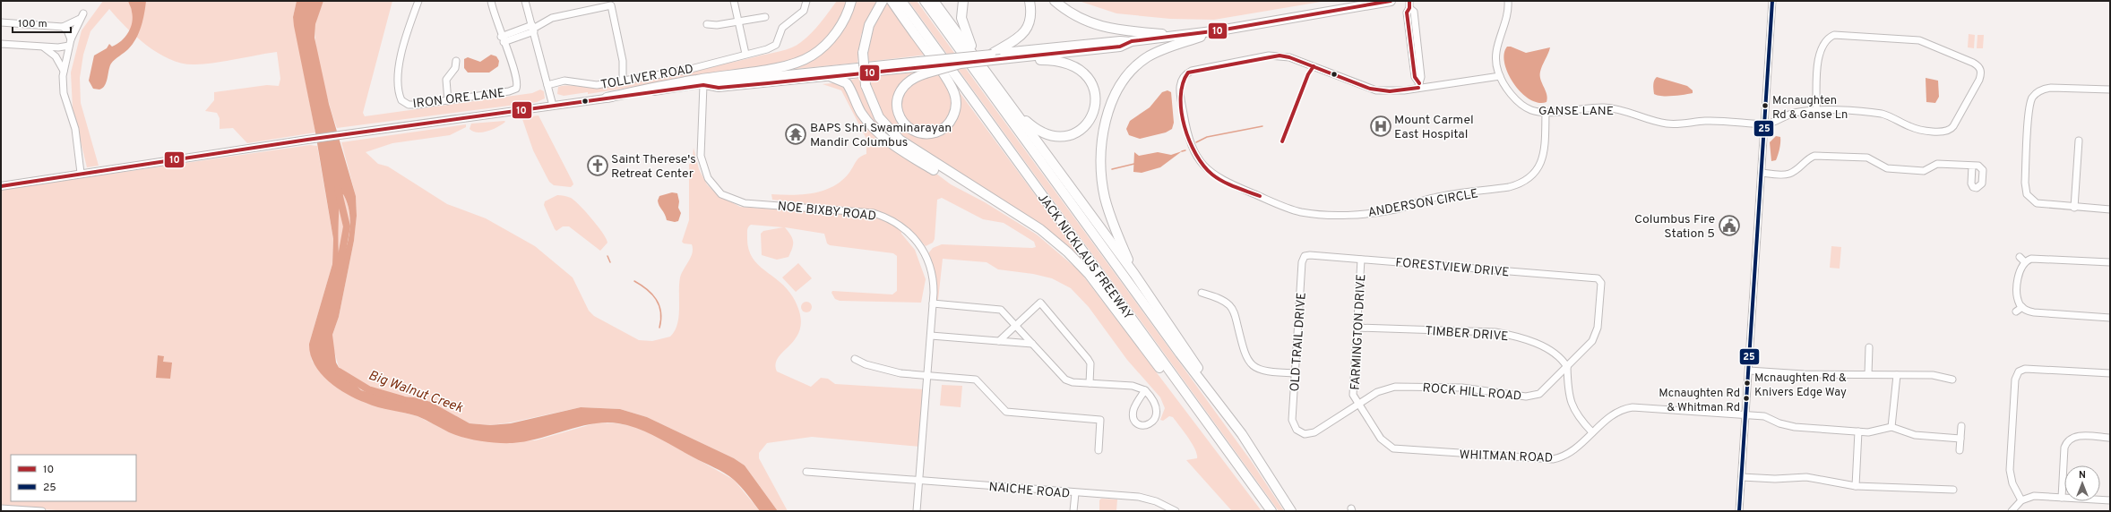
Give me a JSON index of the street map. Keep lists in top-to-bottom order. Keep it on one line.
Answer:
{"streets":{"highway":["JACK NICKLAUS FREEWAY"],"street":["TOLLIVER ROAD","IRON ORE LANE","GANSE LANE","ANDERSON CIRCLE","NOE BIXBY ROAD","FORESTVIEW DRIVE","FARMINGTON DRIVE","TIMBER DRIVE","OLD TRAIL DRIVE","ROCK HILL ROAD","WHITMAN ROAD","NAICHE ROAD"]},"crossings":[["GANSE LANE","ANDERSON CIRCLE"],["NOE BIXBY ROAD","NAICHE ROAD"],["FORESTVIEW DRIVE","FARMINGTON DRIVE"],["FORESTVIEW DRIVE","OLD TRAIL DRIVE"],["FORESTVIEW DRIVE","ROCK HILL ROAD"],["FARMINGTON DRIVE","TIMBER DRIVE"],["FARMINGTON DRIVE","ROCK HILL ROAD"],["FARMINGTON DRIVE","WHITMAN ROAD"],["TIMBER DRIVE","ROCK HILL ROAD"],["OLD TRAIL DRIVE","ROCK HILL ROAD"],["ROCK HILL ROAD","WHITMAN ROAD"]],"water":["Big Walnut Creek"],"places":{"other":["Mcnaughten Rd & Ganse Ln","Mcnaughten Rd & Knivers Edge Way","Mcnaughten Rd & Whitman Rd"],"hospital":["Mount Carmel East Hospital"],"temple":["BAPS Shri Swaminarayan Mandir Columbus"],"church":["Saint Therese's Retreat Center"],"public building":["Columbus Fire Station 5"]},"lines":["transit line 10","transit line 25"],"legend":["10","25"],"scale_bar":"100 m","north":"top"}
